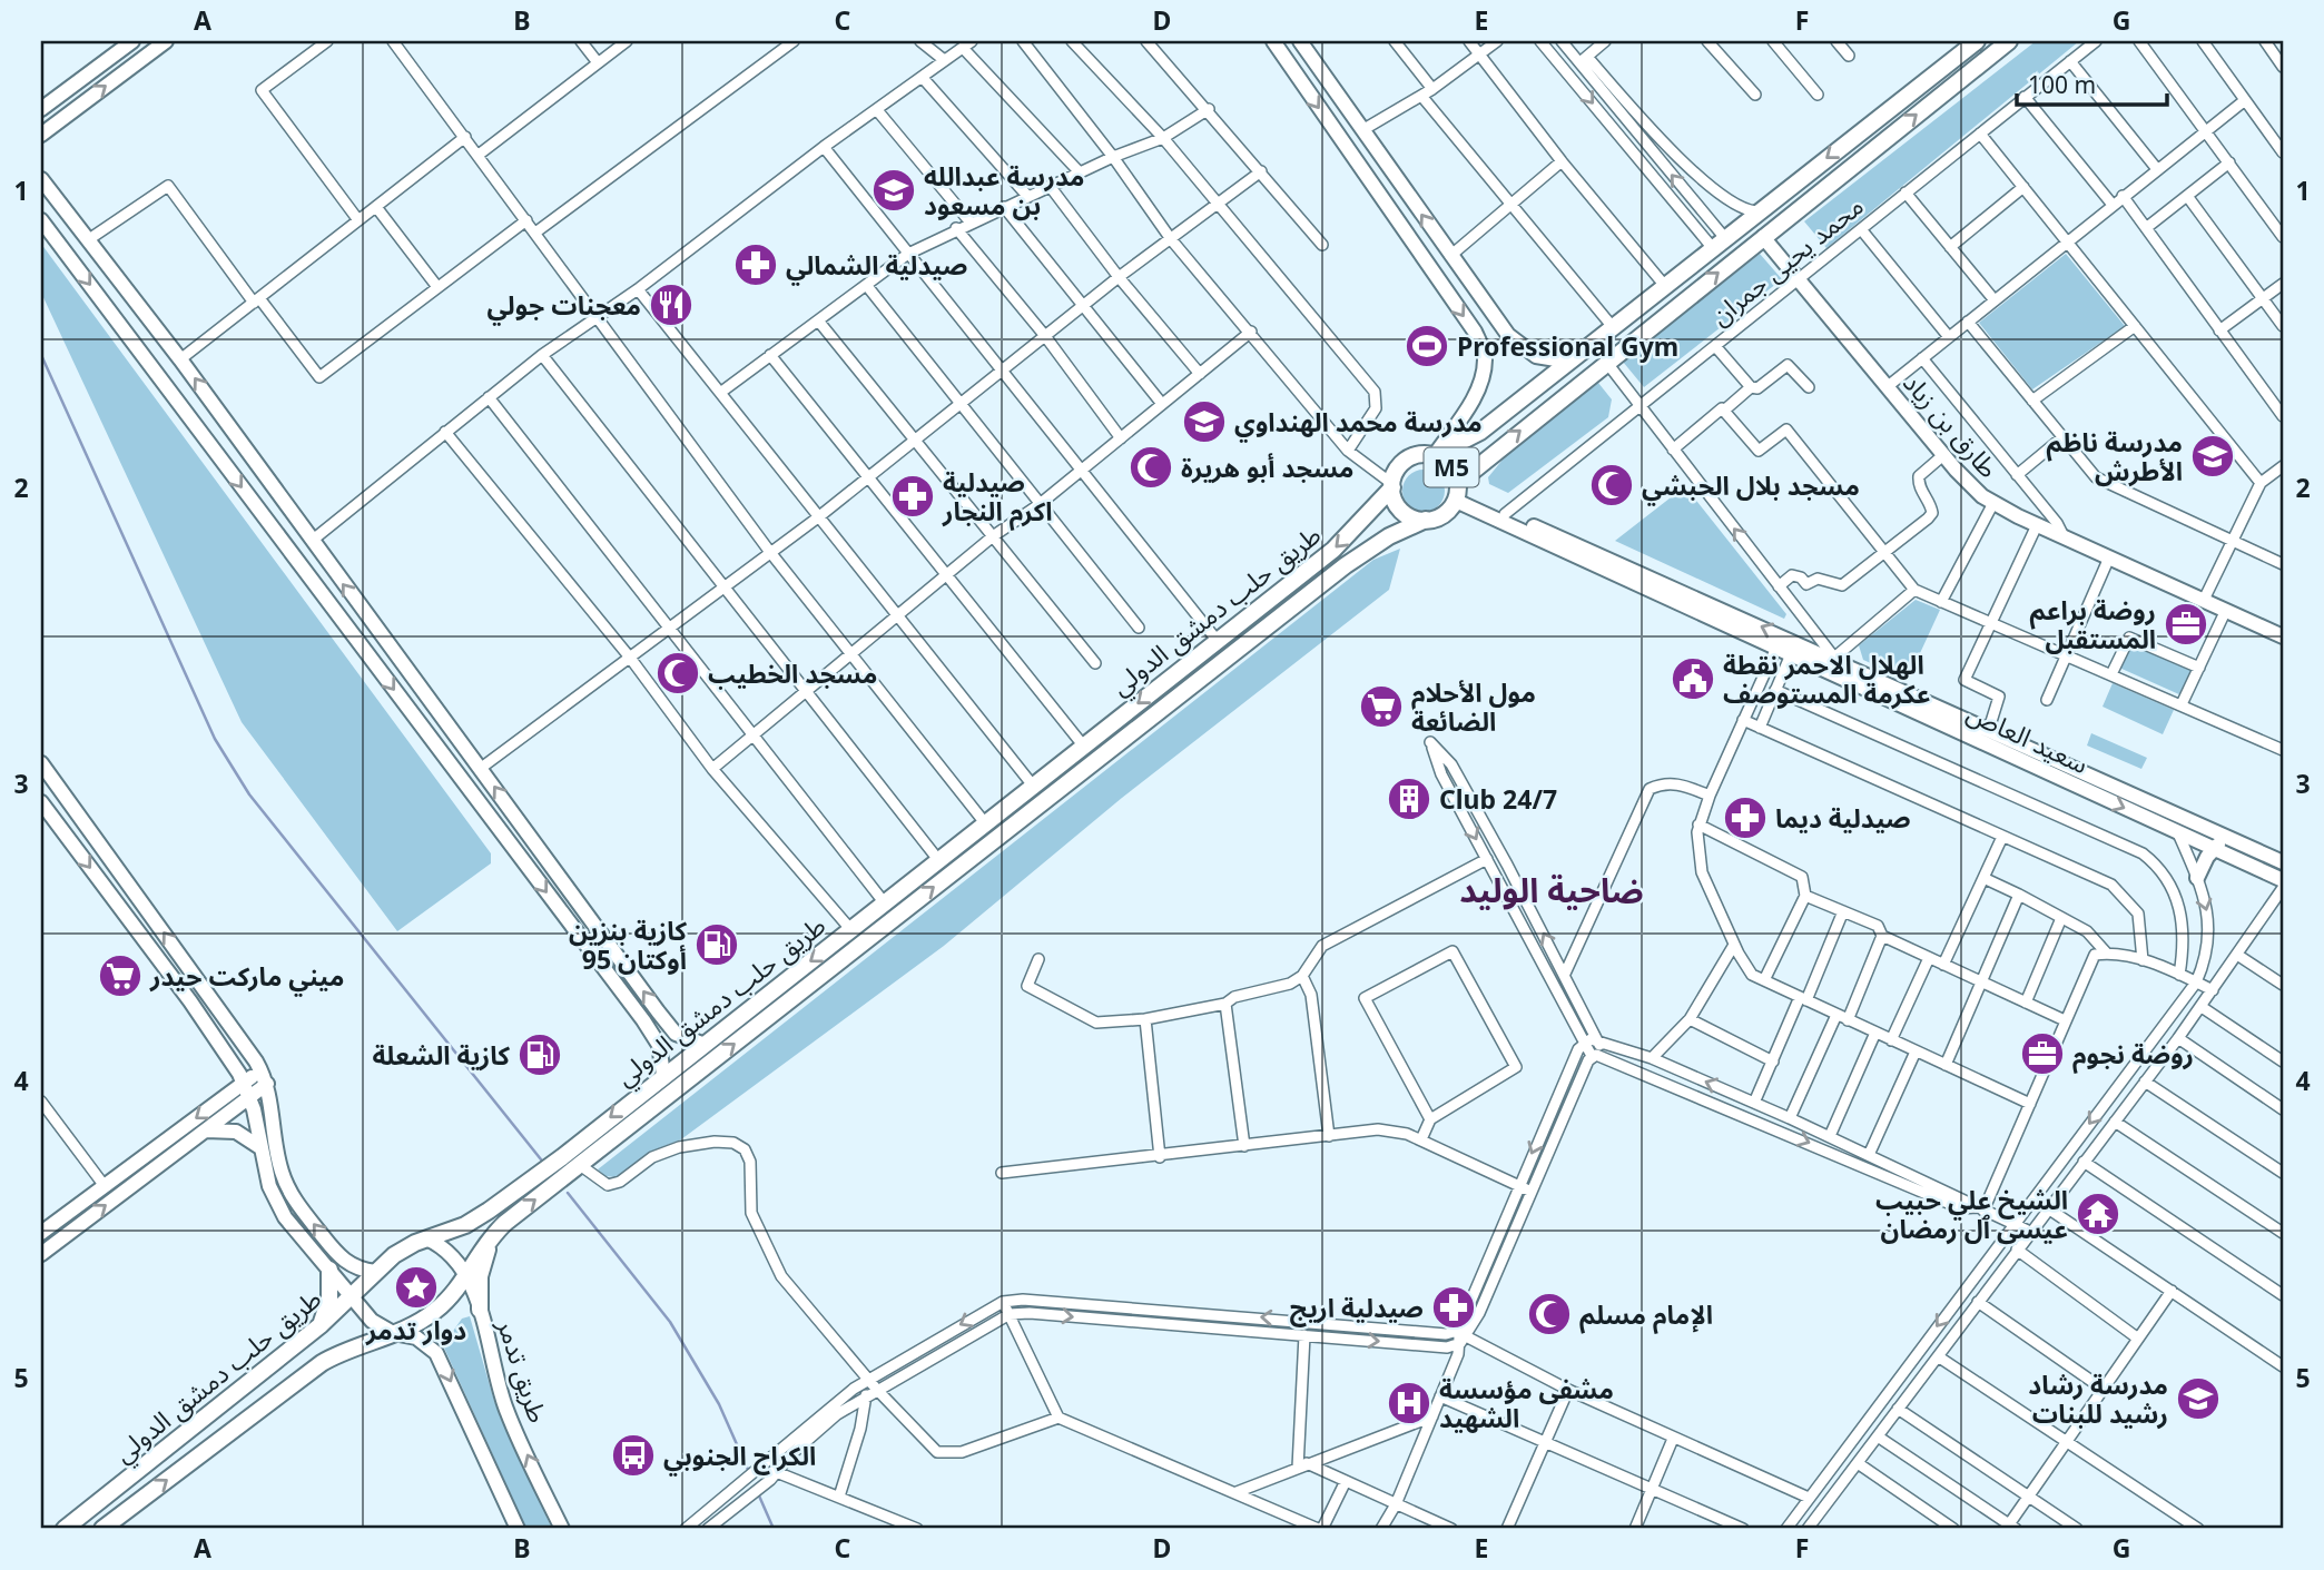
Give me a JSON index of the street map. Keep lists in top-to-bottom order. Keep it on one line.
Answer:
{"streets":{"highway":["M5","طريق حلب دمشق الدولي"],"main road":["طارق بن زياد","سعيد العاص","طريق تدمر"],"street":["محمد يحيى جمران"]},"crossings":[["محمد يحيى جمران","طارق بن زياد"],["M5","طريق حلب دمشق الدولي"],["M5","سعيد العاص"],["طريق حلب دمشق الدولي","سعيد العاص"],["طريق حلب دمشق الدولي","طريق تدمر"]],"districts":["ضاحية الوليد"],"places":{"school or university":["مدرسة عبدالله بن مسعود","مدرسة محمد الهنداوي","مدرسة ناظم الأطرش","مدرسة رشاد رشيد للبنات"],"pharmacy":["صيدلية الشمالي","صيدلية اكرم النجار","صيدلية ديما","صيدلية اريج"],"restaurant":["معجنات جولي"],"sports":["Professional Gym"],"mosque":["مسجد أبو هريرة","مسجد بلال الحبشي","مسجد الخطيب","الإمام مسلم"],"office":["روضة براعم المستقبل","روضة نجوم"],"public building":["الهلال الاحمر نقطة عكرمة المستوصف"],"supermarket":["مول الأحلام الضائعة","ميني ماركت حيدر"],"building":["Club 24/7"],"fuel station":["كازية بنزين أوكتان 95","كازية الشعلة"],"temple":["الشيخ علي حبيب عيسى ٱل رمضان"],"place":["دوار تدمر"],"hospital":["مشفى مؤسسة الشهيد"],"bus stop":["الكراج الجنوبي"]},"scale_bar":"100 m","grid":{"columns":["A","B","C","D","E","F","G"],"rows":["1","2","3","4","5"]}}
